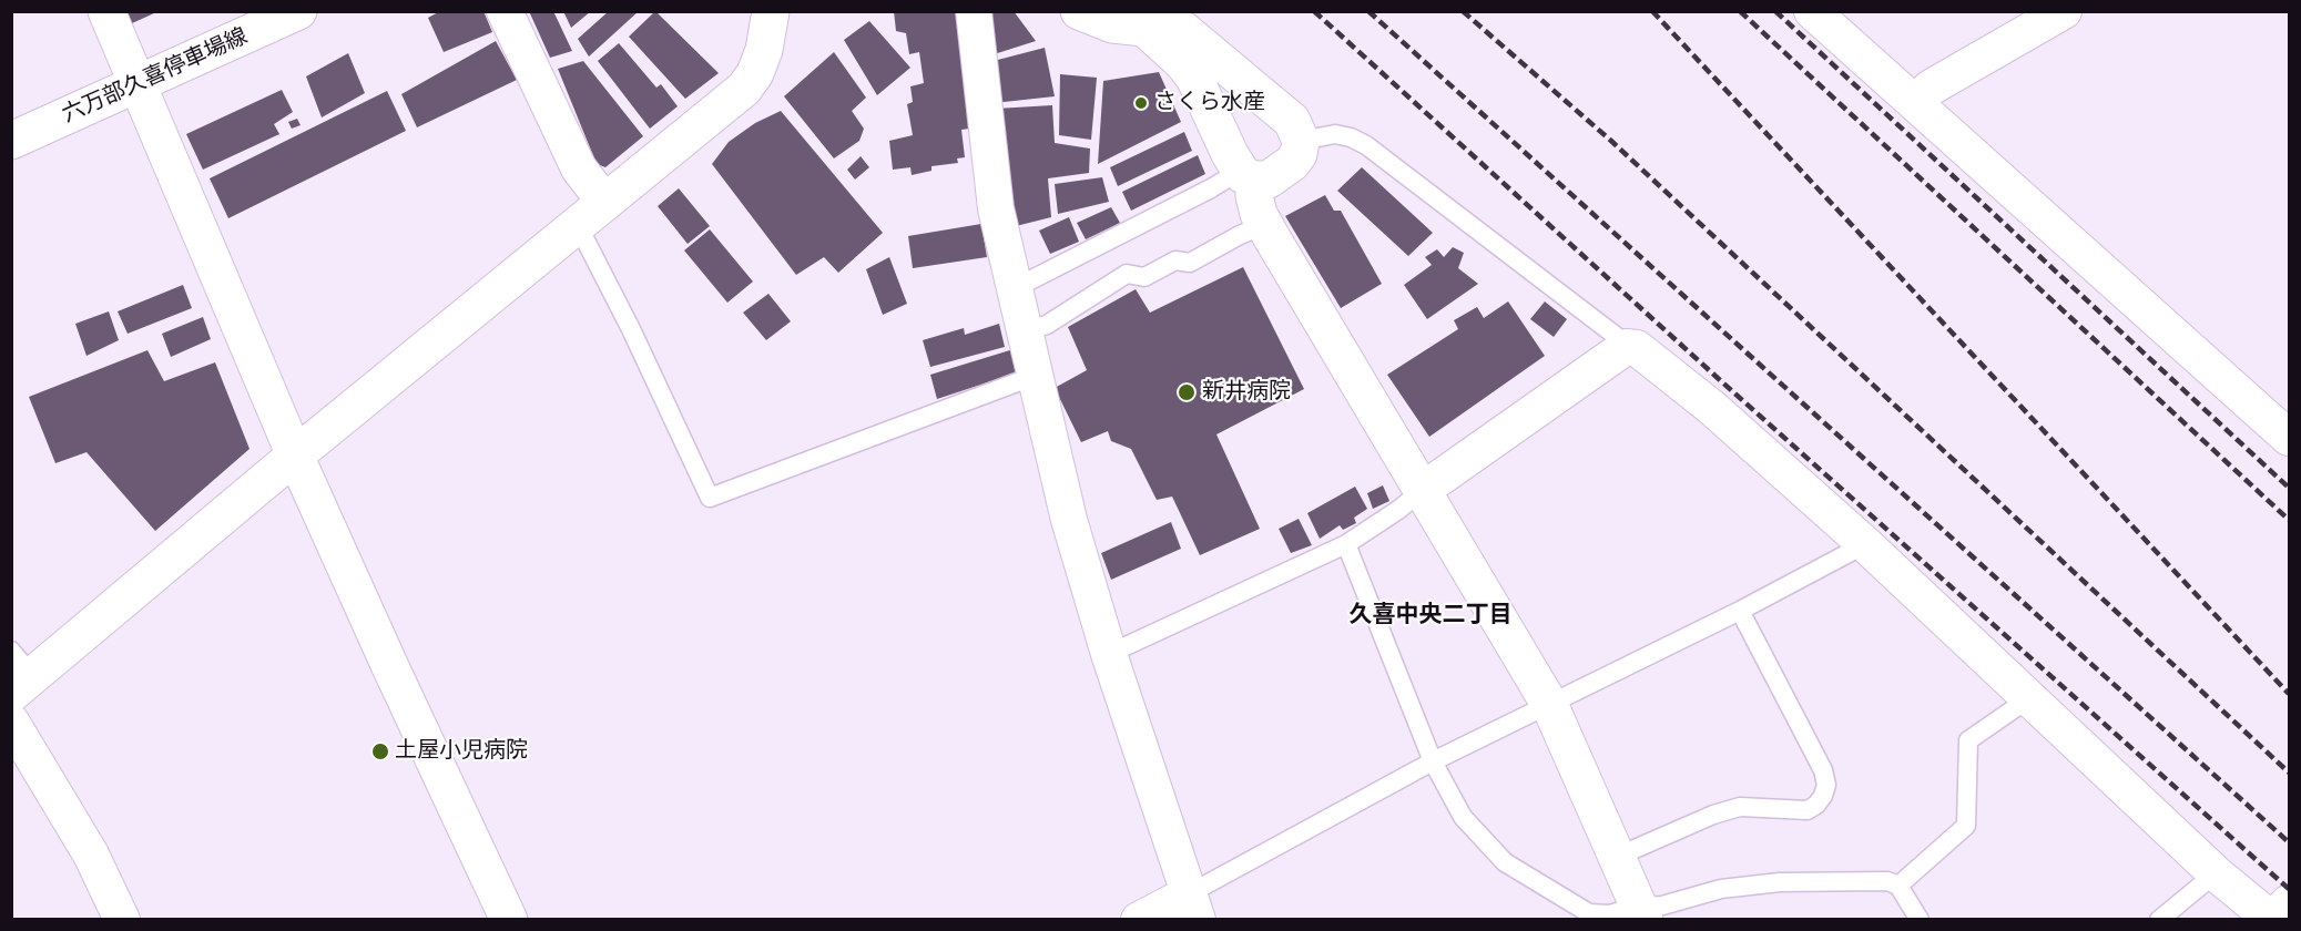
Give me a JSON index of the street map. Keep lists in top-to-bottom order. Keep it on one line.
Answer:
{"streets":{"street":["六万部久喜停車場線"]},"districts":["久喜中央二丁目"],"places":["さくら水産","新井病院","土屋小児病院"]}
